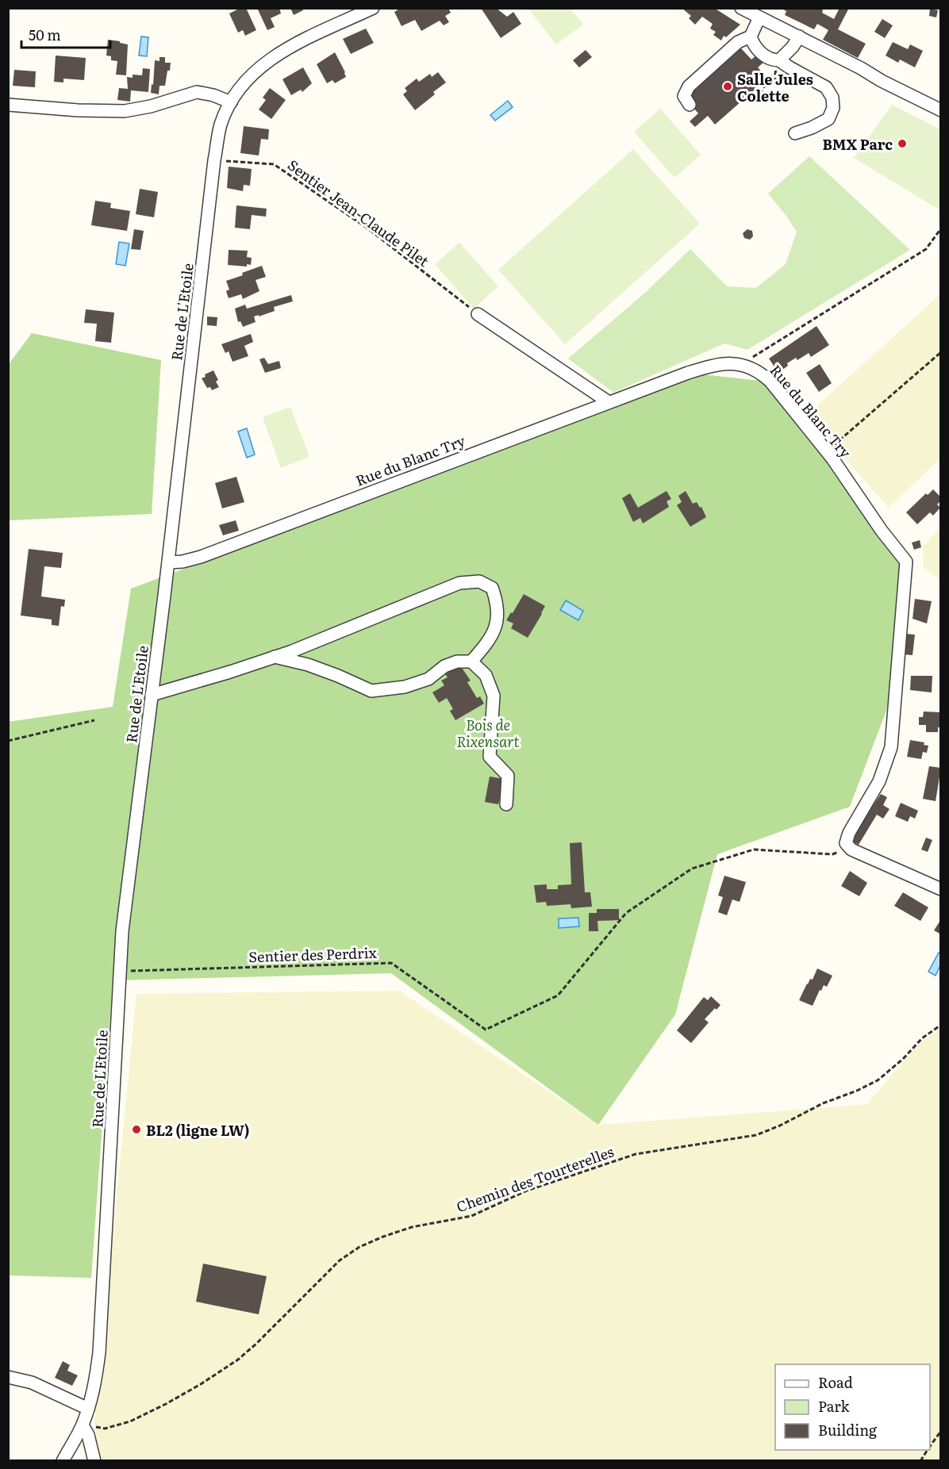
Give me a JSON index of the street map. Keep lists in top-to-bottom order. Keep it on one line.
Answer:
{"streets":{"street":["Rue de L'Etoile","Rue du Blanc Try"],"path":["Sentier Jean-Claude Pilet","Sentier des Perdrix","Chemin des Tourterelles"]},"crossings":[["Sentier Jean-Claude Pilet","Rue de L'Etoile"],["Rue de L'Etoile","Rue du Blanc Try"],["Rue de L'Etoile","Sentier des Perdrix"],["Rue de L'Etoile","Chemin des Tourterelles"],["Rue du Blanc Try","Sentier des Perdrix"]],"parks":["Bois de Rixensart"],"places":["Salle Jules Colette","BMX Parc","BL2 (ligne LW)"],"legend":["Road","Park","Building"],"scale_bar":"50 m"}
